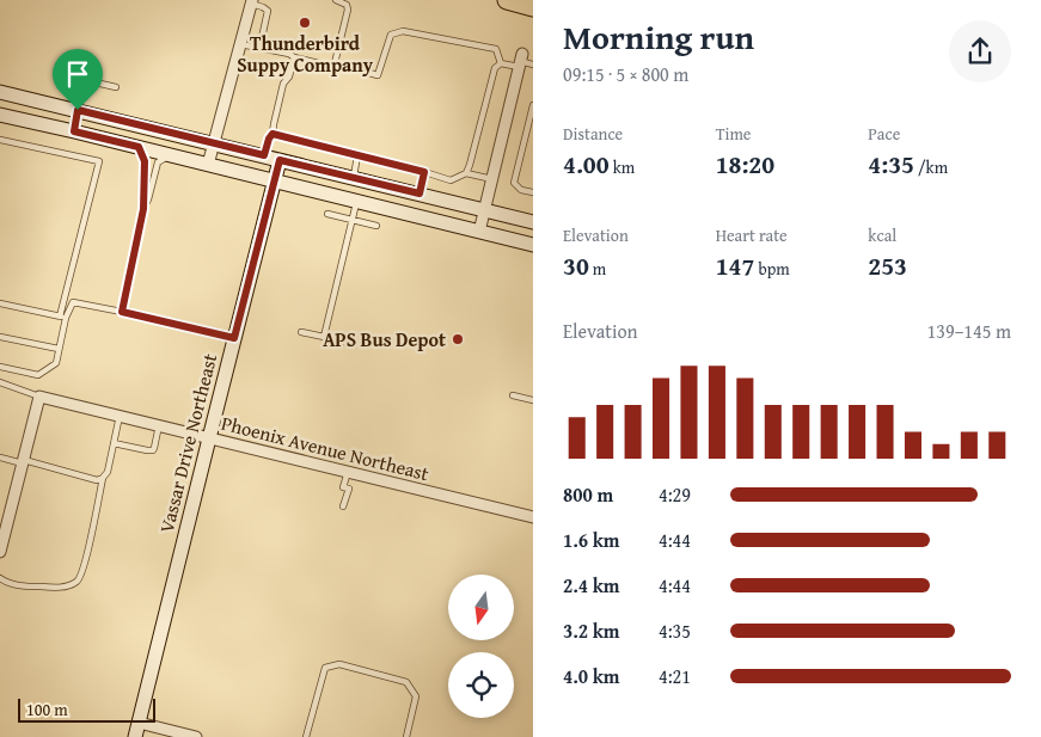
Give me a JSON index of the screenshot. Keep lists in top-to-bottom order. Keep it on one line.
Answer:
{"streets":{"main road":["Vassar Drive Northeast"],"street":["Phoenix Avenue Northeast"]},"crossings":[["Vassar Drive Northeast","Phoenix Avenue Northeast"]],"places":["Thunderbird Suppy Company","APS Bus Depot"],"scale_bar":"100 m","north":"bottom","page":{"heading":["Morning run","09:15 · 5 × 800 m"],"stats":[["Distance","4.00 km"],["Time","18:20"],["Pace","4:35 /km"],["Elevation","30 m"],["Heart rate","147 bpm"],["kcal","253"]],"chart":["Elevation","139–145 m"],"list":[{"name":"800 m","note":"4:29"},{"name":"1.6 km","note":"4:44"},{"name":"2.4 km","note":"4:44"},{"name":"3.2 km","note":"4:35"},{"name":"4.0 km","note":"4:21"}],"scale":"100 m"}}
